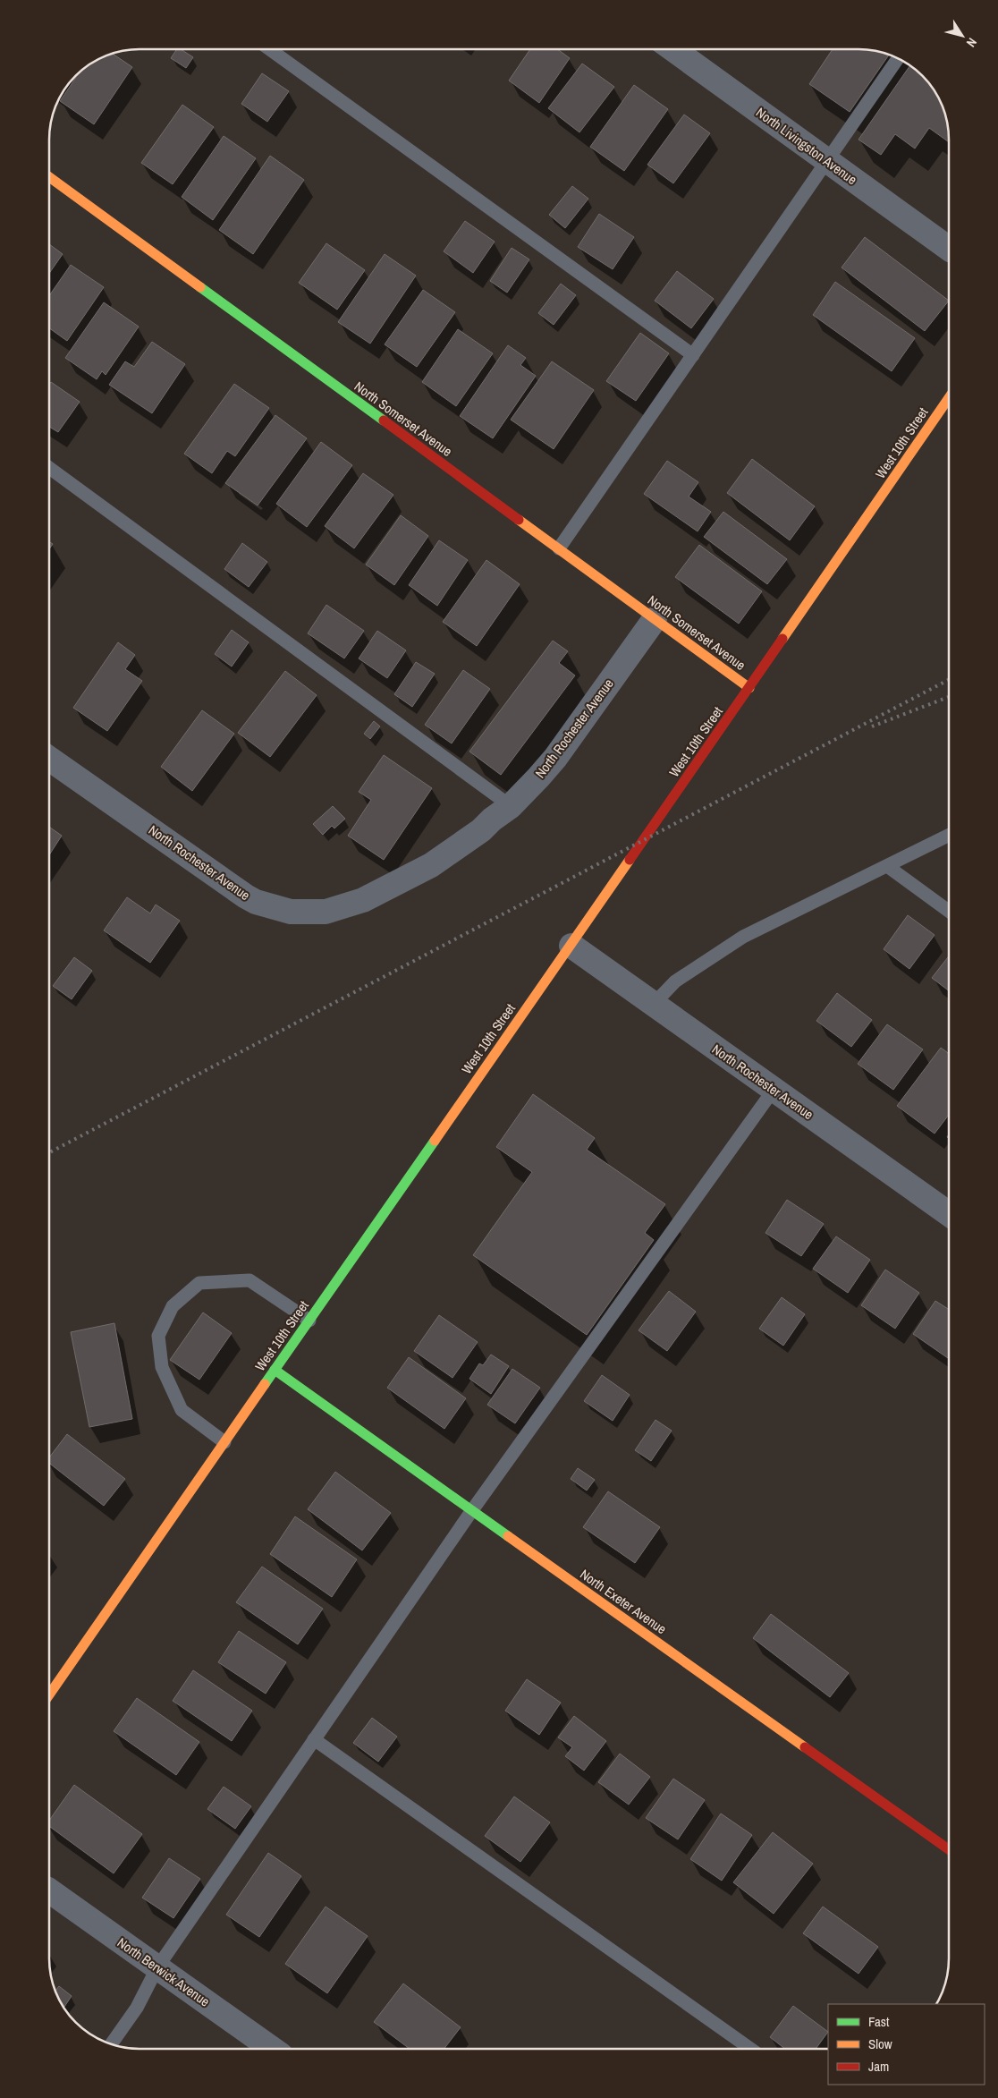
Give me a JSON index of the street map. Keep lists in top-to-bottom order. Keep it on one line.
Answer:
{"streets":{"street":["North Livingston Avenue","North Somerset Avenue","West 10th Street","North Rochester Avenue","North Exeter Avenue","North Berwick Avenue"]},"crossings":[["North Somerset Avenue","West 10th Street"],["North Somerset Avenue","North Rochester Avenue"],["West 10th Street","North Rochester Avenue"],["West 10th Street","North Exeter Avenue"]],"legend":["Fast","Slow","Jam"],"north":"bottom right"}
